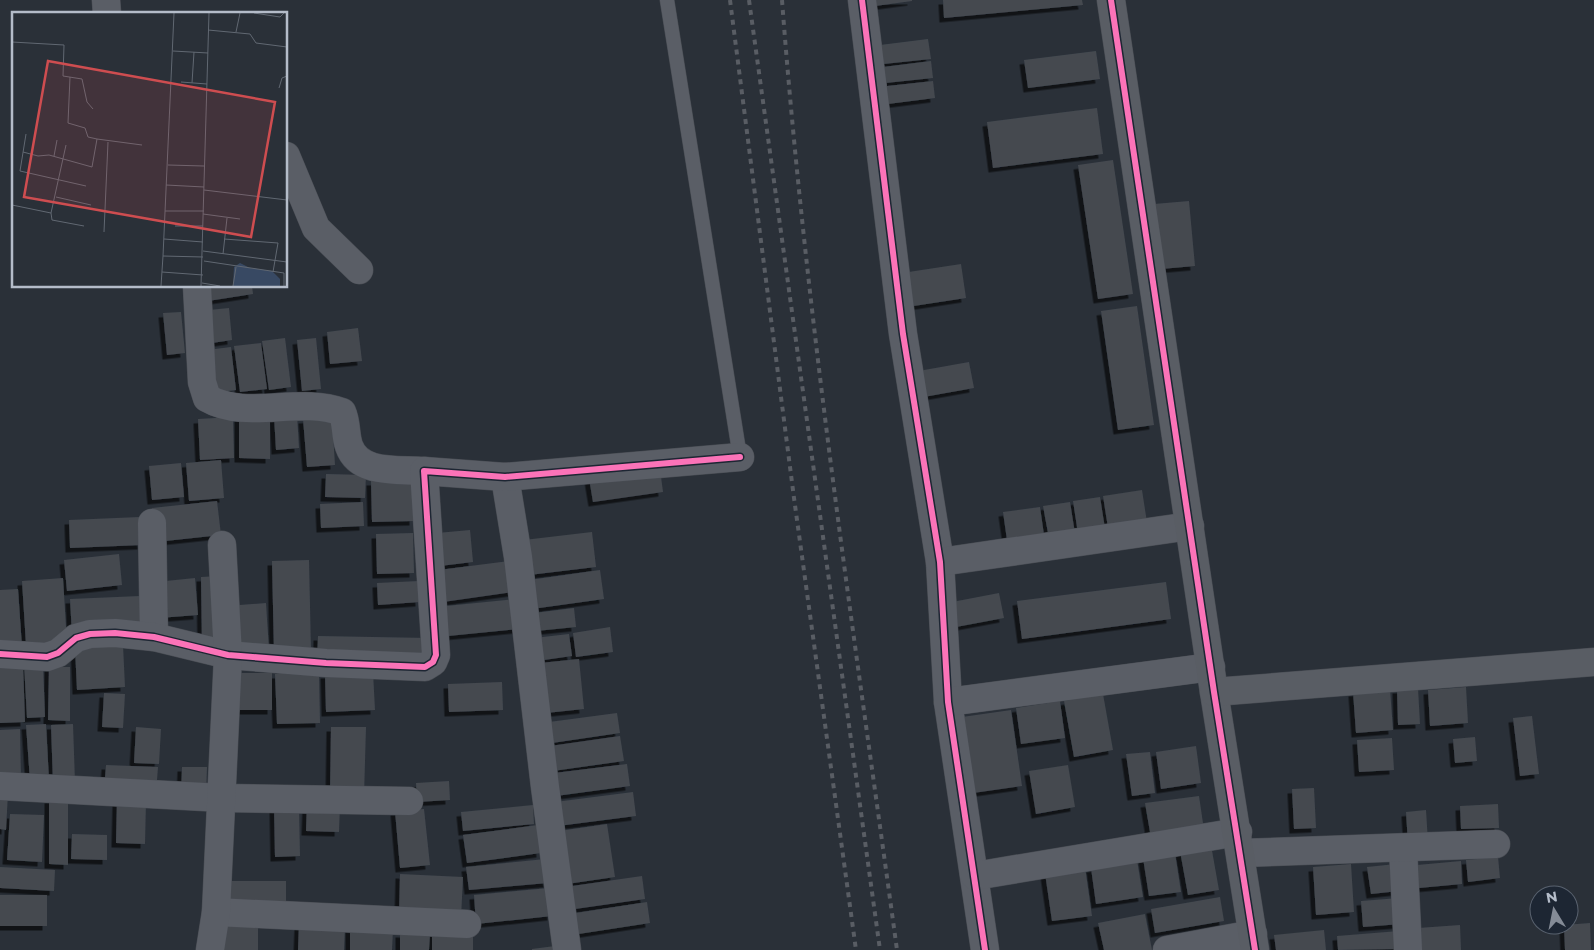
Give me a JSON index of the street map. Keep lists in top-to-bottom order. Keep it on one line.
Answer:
{"north":"top"}
